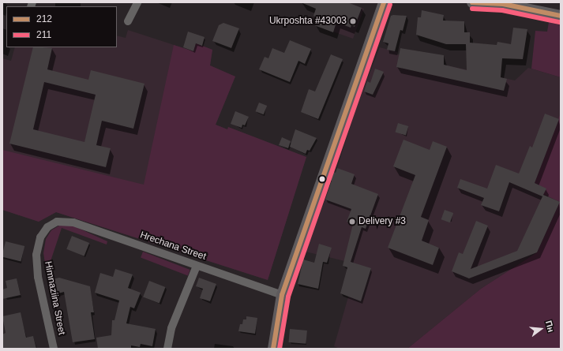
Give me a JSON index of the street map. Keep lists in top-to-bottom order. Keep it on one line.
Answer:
{"streets":{"street":["Hrechana Street","Himnaziina Street"]},"crossings":[["Hrechana Street","Himnaziina Street"]],"places":["Ukrposhta #43003","Delivery #3"],"lines":["transit line 212","transit line 211"],"legend":["212","211"],"north":"right"}
